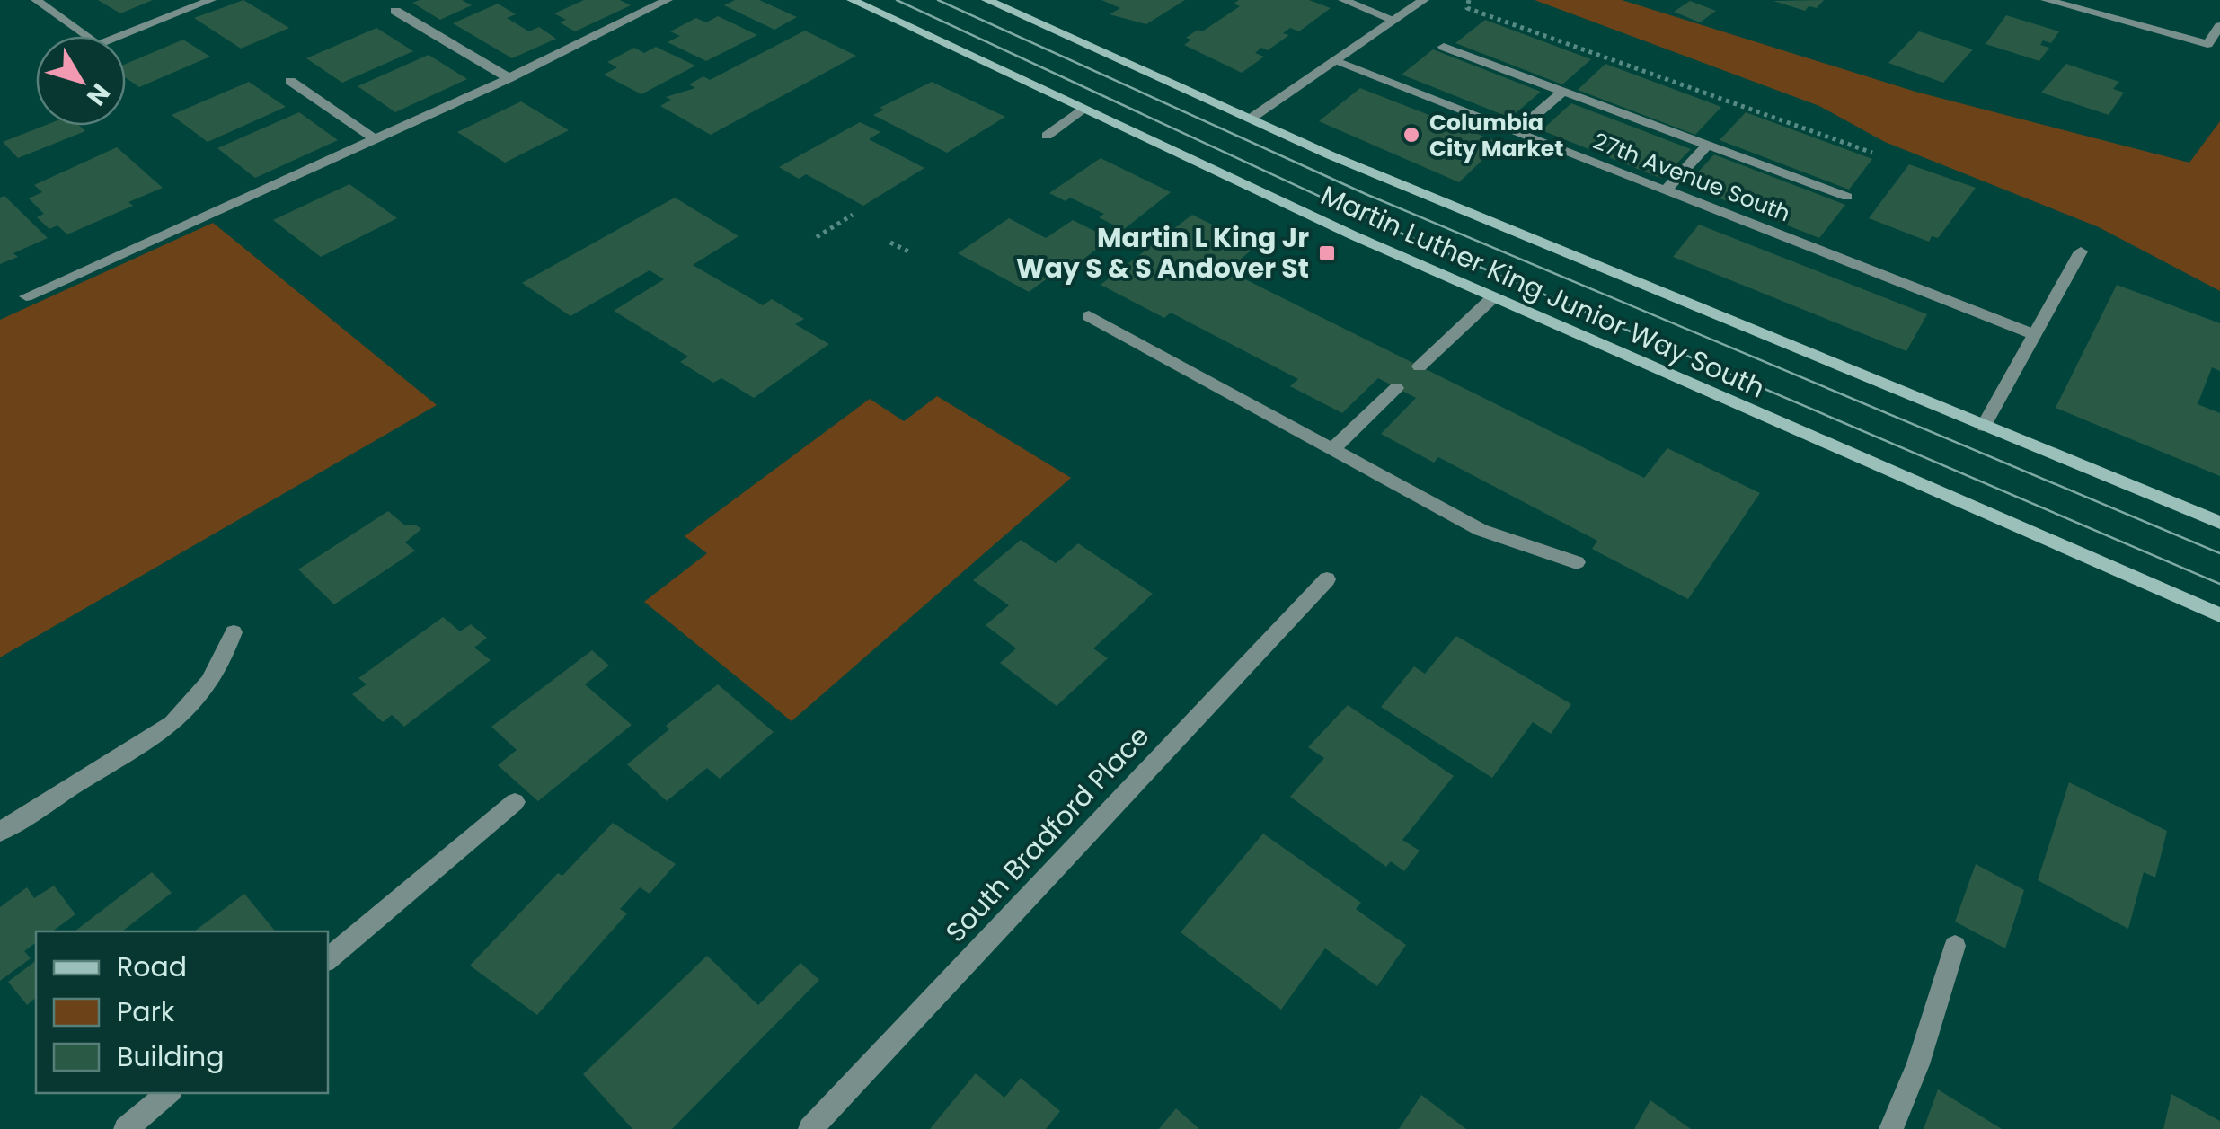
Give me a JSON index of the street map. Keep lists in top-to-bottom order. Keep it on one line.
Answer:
{"streets":{"main road":["Martin Luther King Junior Way South"],"street":["27th Avenue South","South Bradford Place"]},"places":{"other":["Columbia City Market"],"transit":["Martin L King Jr Way S & S Andover St"]},"legend":["Road","Park","Building"],"north":"bottom right"}
